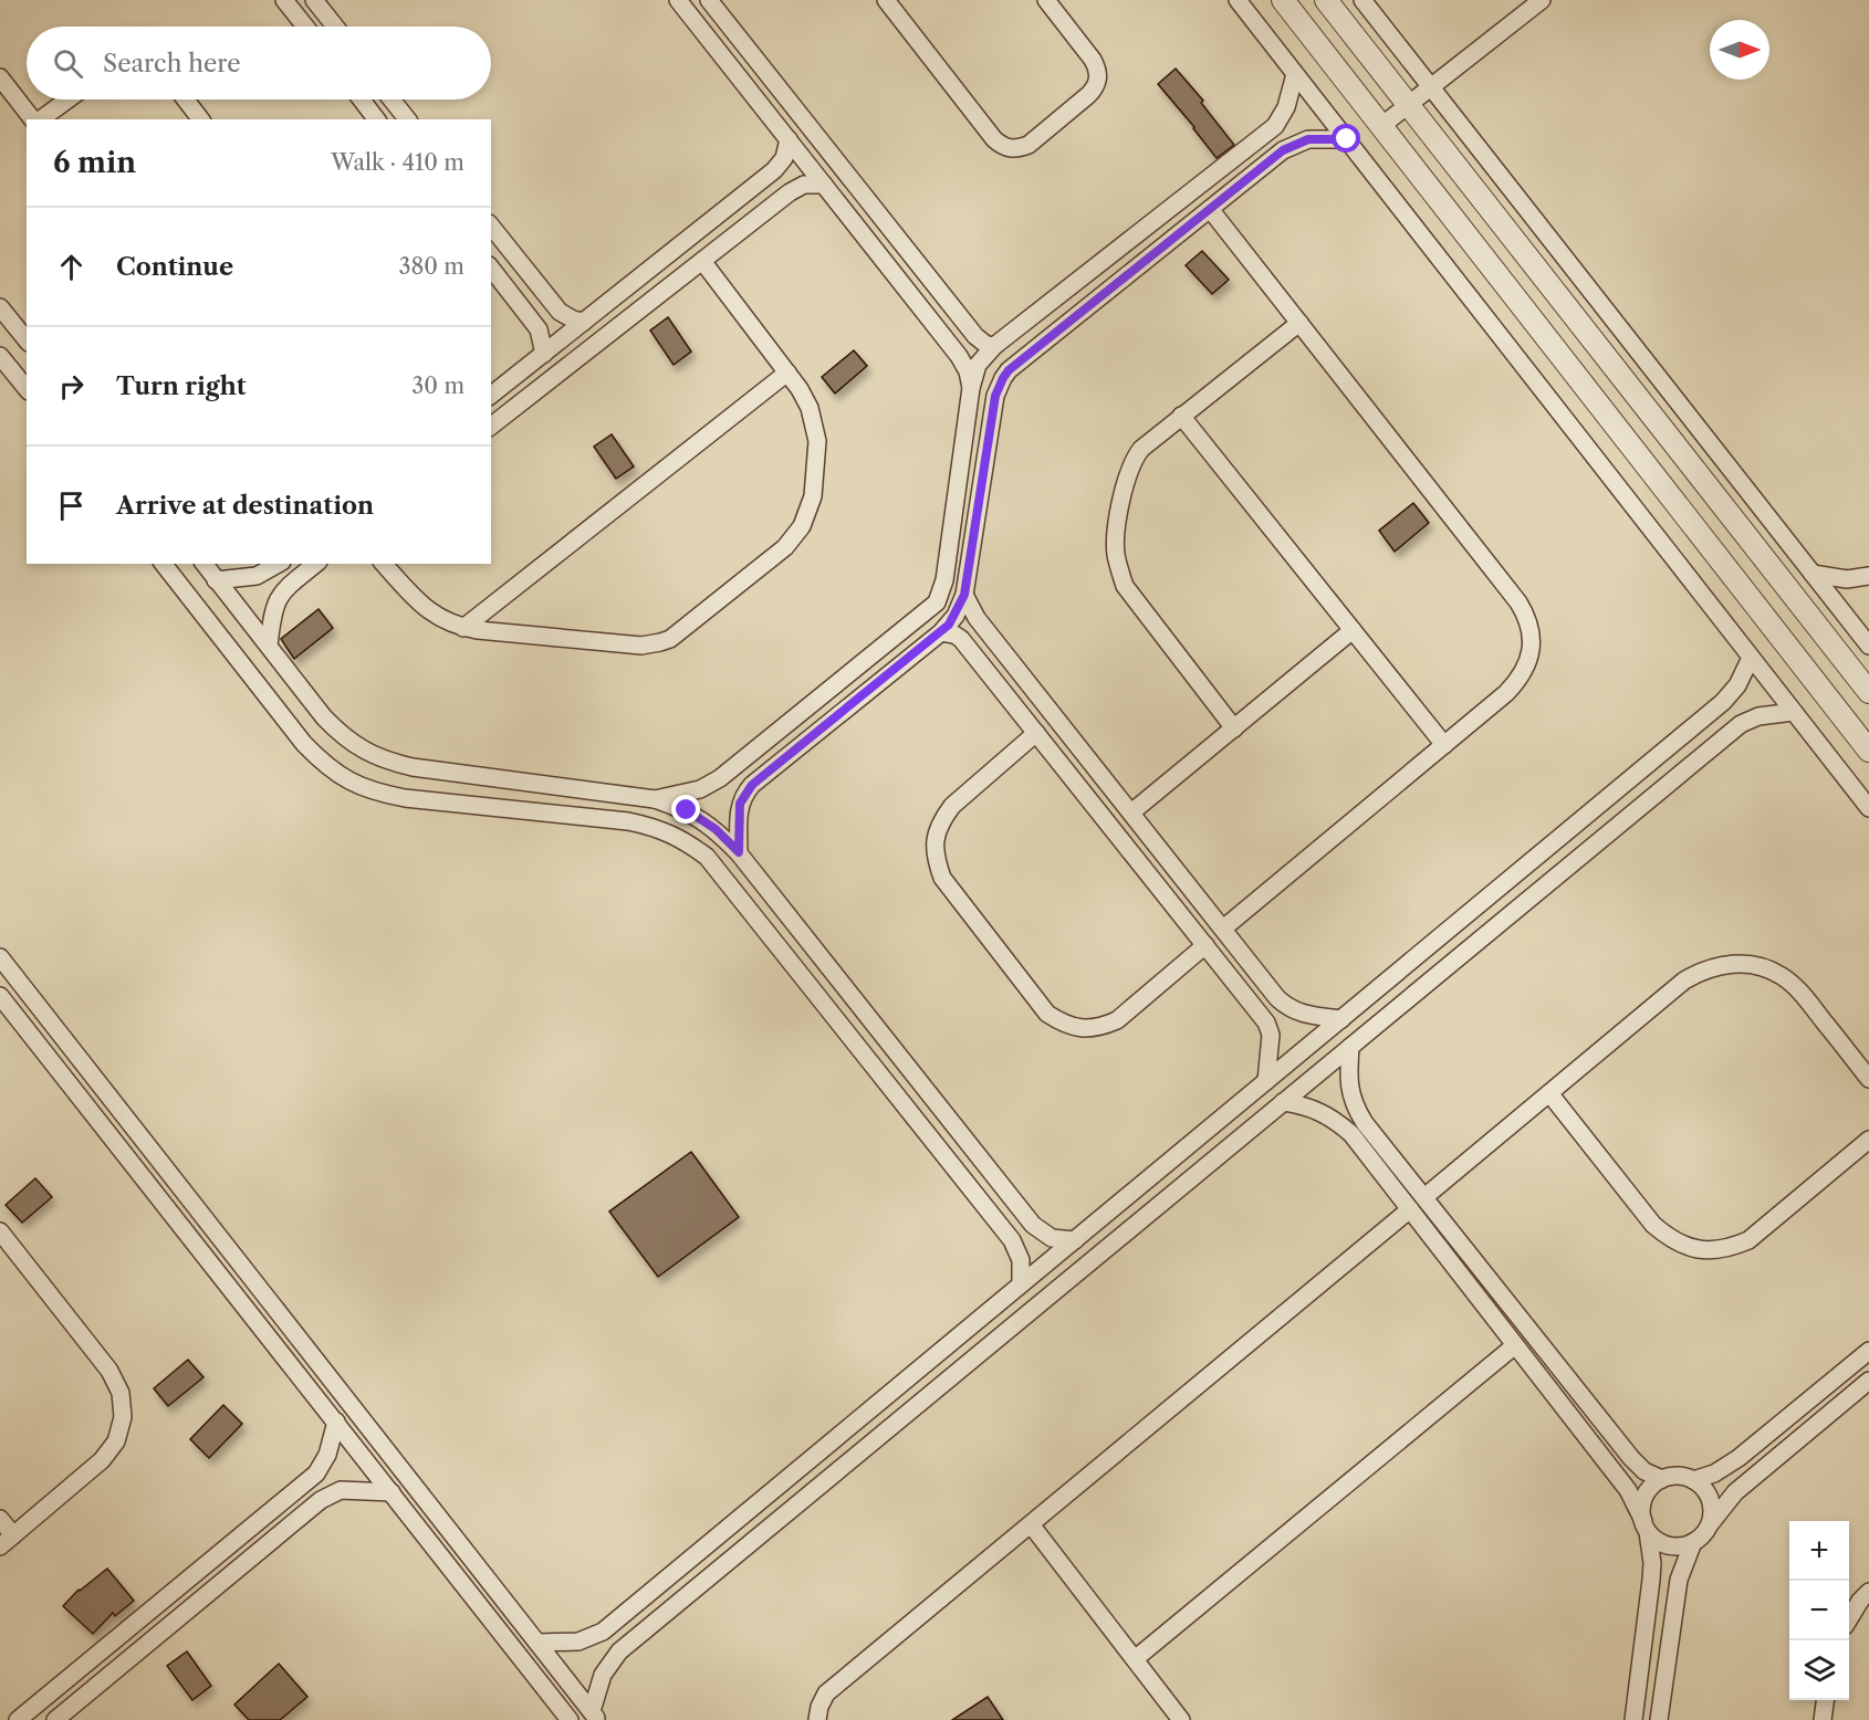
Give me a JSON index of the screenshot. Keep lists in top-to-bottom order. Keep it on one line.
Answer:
{"north":"right","page":{"search":"Search here","heading":["6 min","Walk · 410 m"],"list":[["Continue","380 m"],["Turn right","30 m"],"Arrive at destination"],"map_buttons":["+","−"]}}
